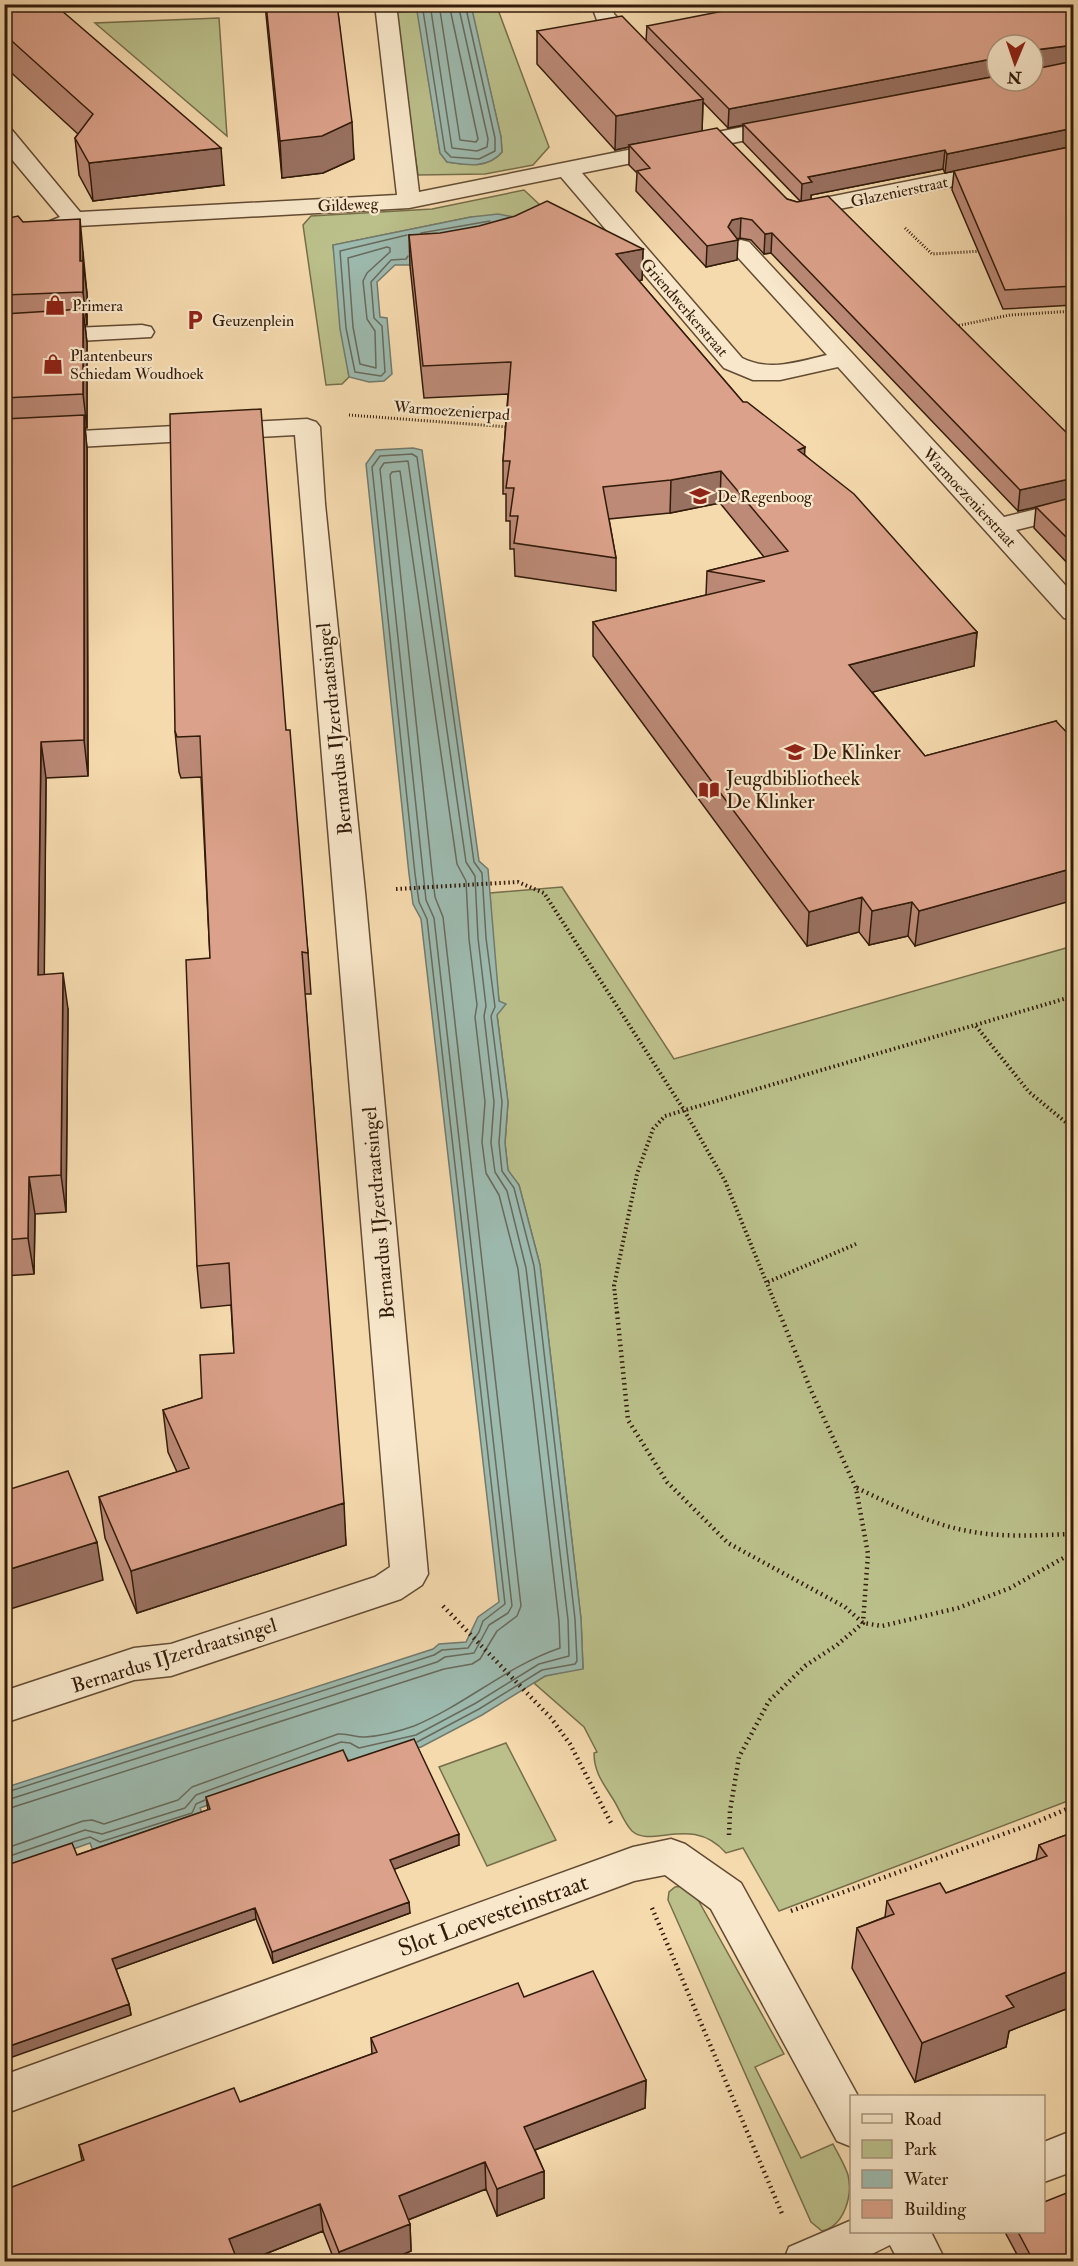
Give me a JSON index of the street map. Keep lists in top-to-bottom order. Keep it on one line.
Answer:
{"streets":{"street":["Glazenierstraat","Gildeweg","Griendwerkerstraat","Warmoezenierstraat","Bernardus IJzerdraatsingel","Slot Loevesteinstraat"],"path":["Warmoezenierpad"]},"crossings":[["Gildeweg","Griendwerkerstraat"],["Griendwerkerstraat","Warmoezenierstraat"]],"places":{"shop":["Primera","Plantenbeurs Schiedam Woudhoek"],"parking":["Geuzenplein"],"school or university":["De Regenboog","De Klinker"],"library":["Jeugdbibliotheek De Klinker"]},"legend":["Road","Park","Water","Building"],"north":"bottom"}
